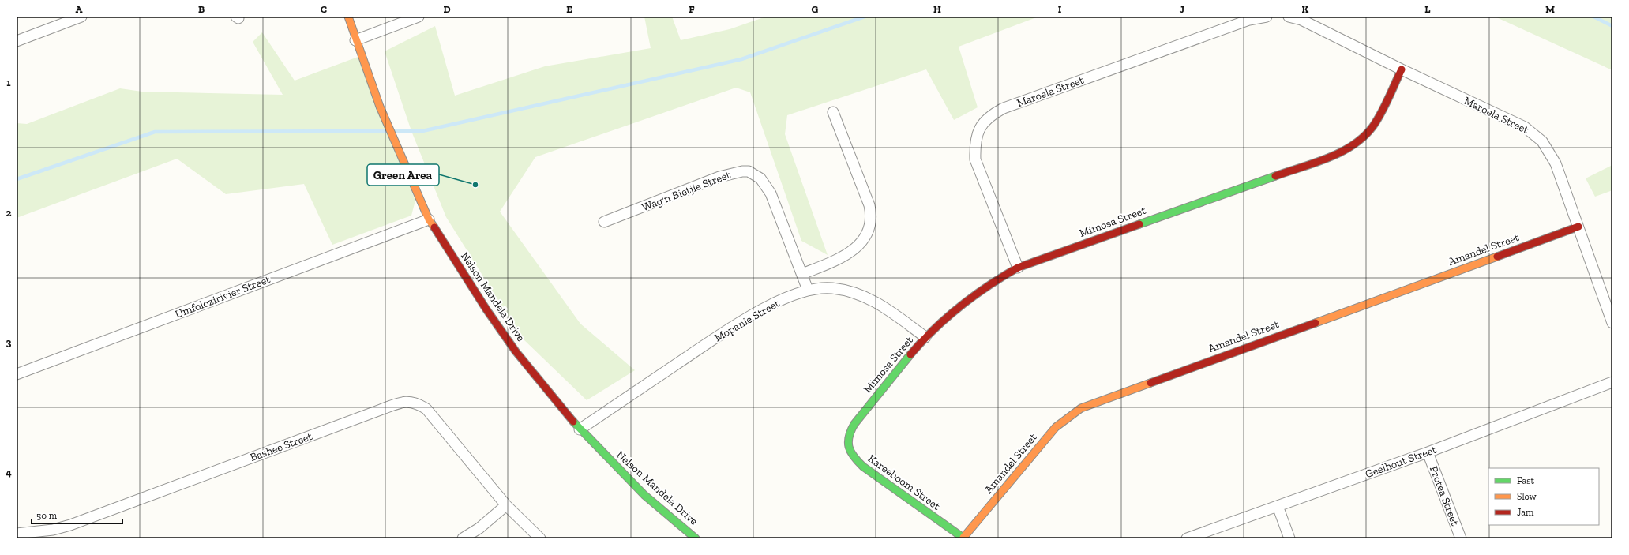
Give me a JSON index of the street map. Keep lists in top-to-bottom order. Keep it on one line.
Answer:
{"streets":{"street":["Maroela Street","Wag'n Bietjie Street","Mimosa Street","Amandel Street","Umfolozirivier Street","Nelson Mandela Drive","Mopanie Street","Bashee Street","Geelhout Street","Kareeboom Street","Protea Street"]},"crossings":[["Maroela Street","Mimosa Street"],["Maroela Street","Amandel Street"],["Wag'n Bietjie Street","Mopanie Street"],["Mimosa Street","Mopanie Street"],["Mimosa Street","Kareeboom Street"],["Amandel Street","Kareeboom Street"],["Umfolozirivier Street","Nelson Mandela Drive"],["Nelson Mandela Drive","Mopanie Street"],["Geelhout Street","Protea Street"]],"places":["Green Area"],"legend":["Fast","Slow","Jam"],"scale_bar":"50 m","grid":{"columns":["A","B","C","D","E","F","G","H","I","J","K","L","M"],"rows":["1","2","3","4"]}}
